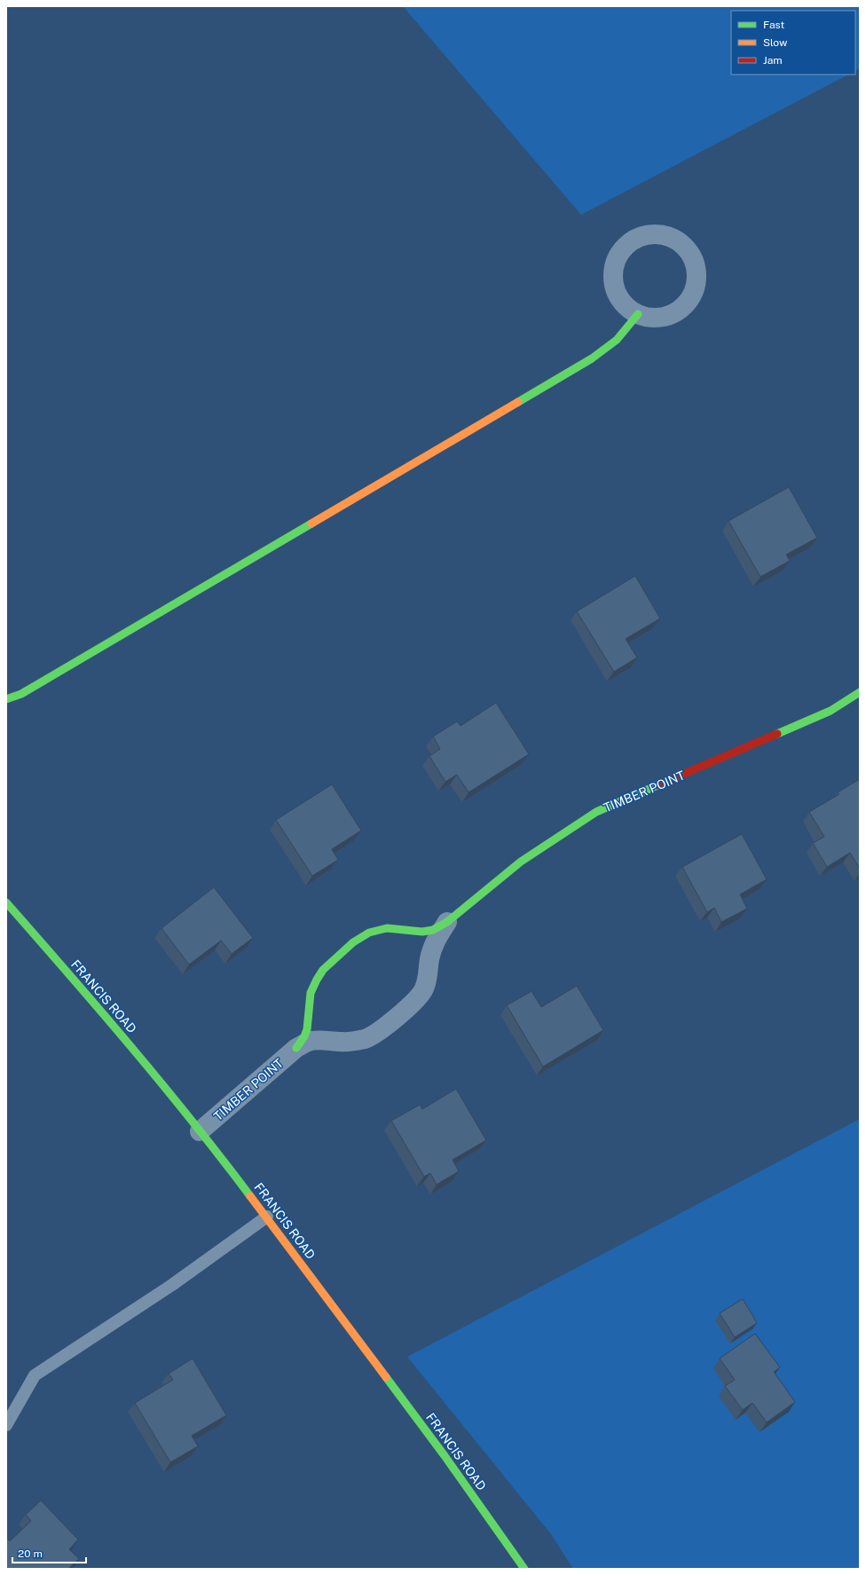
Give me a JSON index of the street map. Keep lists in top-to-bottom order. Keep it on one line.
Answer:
{"streets":{"street":["TIMBER POINT","FRANCIS ROAD"]},"crossings":[["TIMBER POINT","FRANCIS ROAD"]],"legend":["Fast","Slow","Jam"],"scale_bar":"20 m"}
